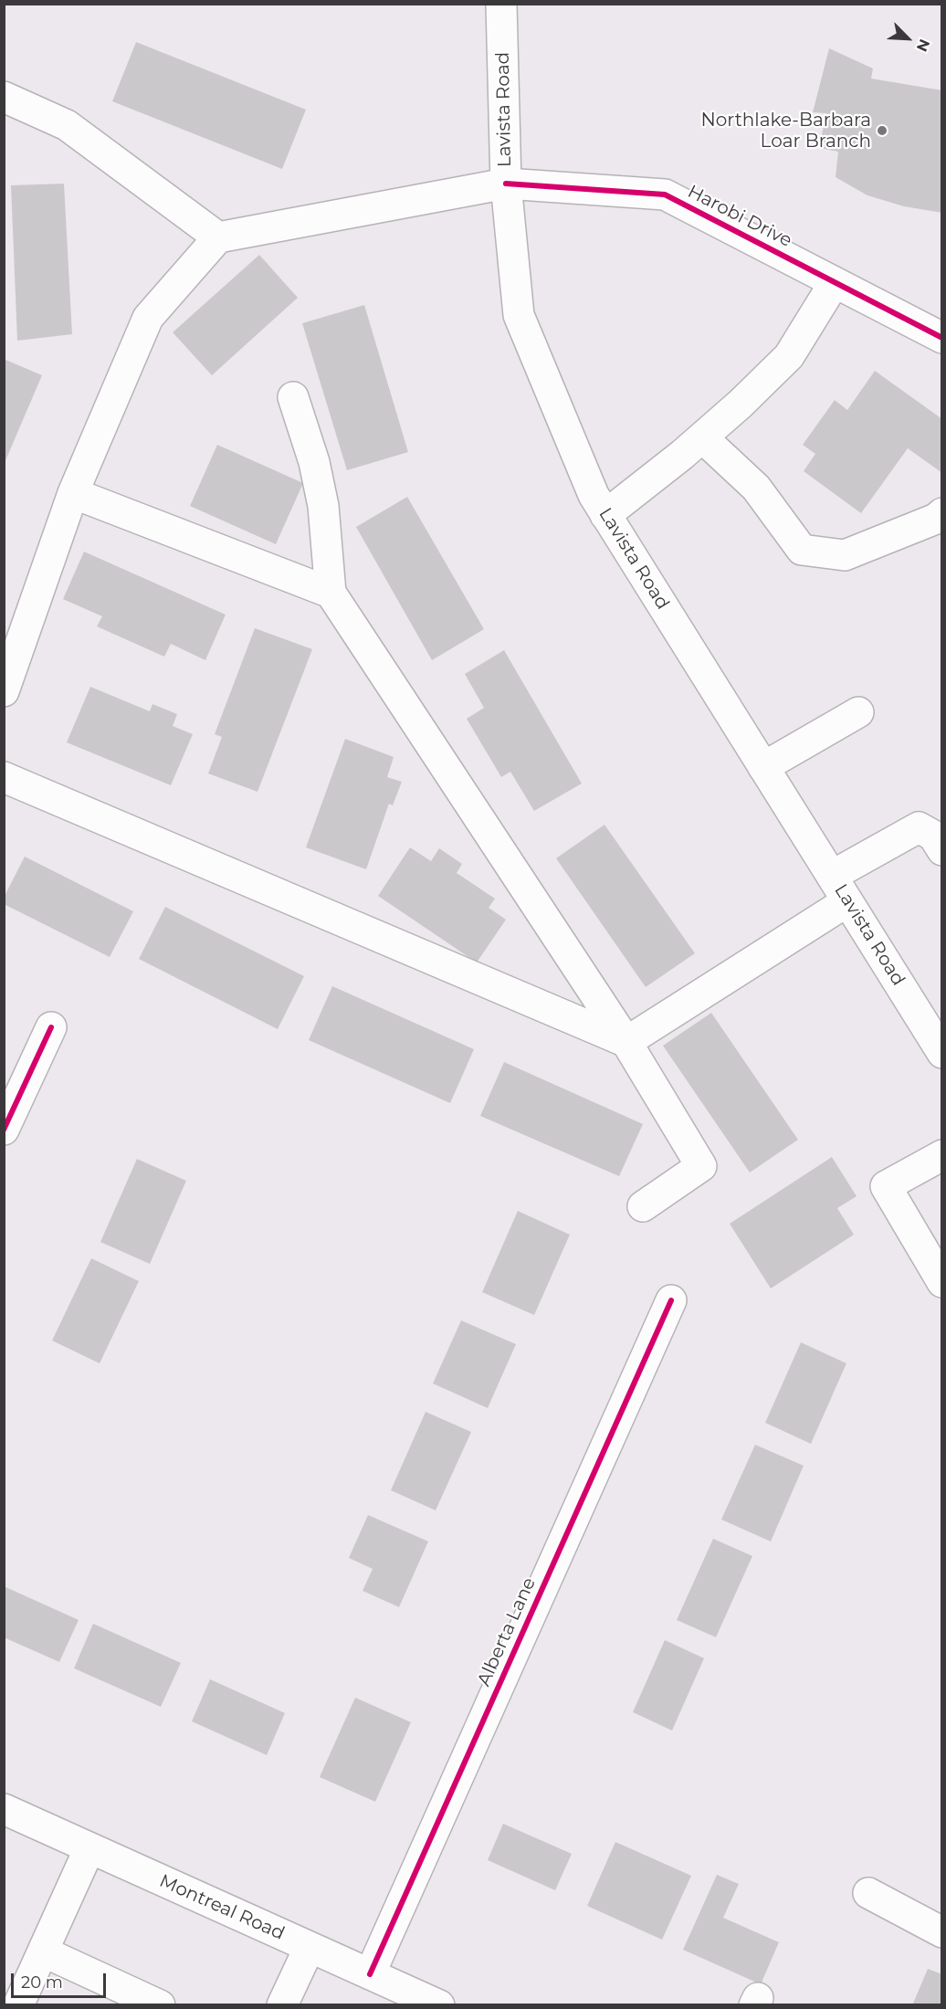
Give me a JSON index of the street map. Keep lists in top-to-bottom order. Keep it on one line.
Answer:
{"streets":{"street":["Lavista Road","Harobi Drive","Alberta Lane","Montreal Road"]},"crossings":[["Lavista Road","Harobi Drive"],["Alberta Lane","Montreal Road"]],"places":["Northlake-Barbara Loar Branch"],"scale_bar":"20 m","north":"bottom right"}
